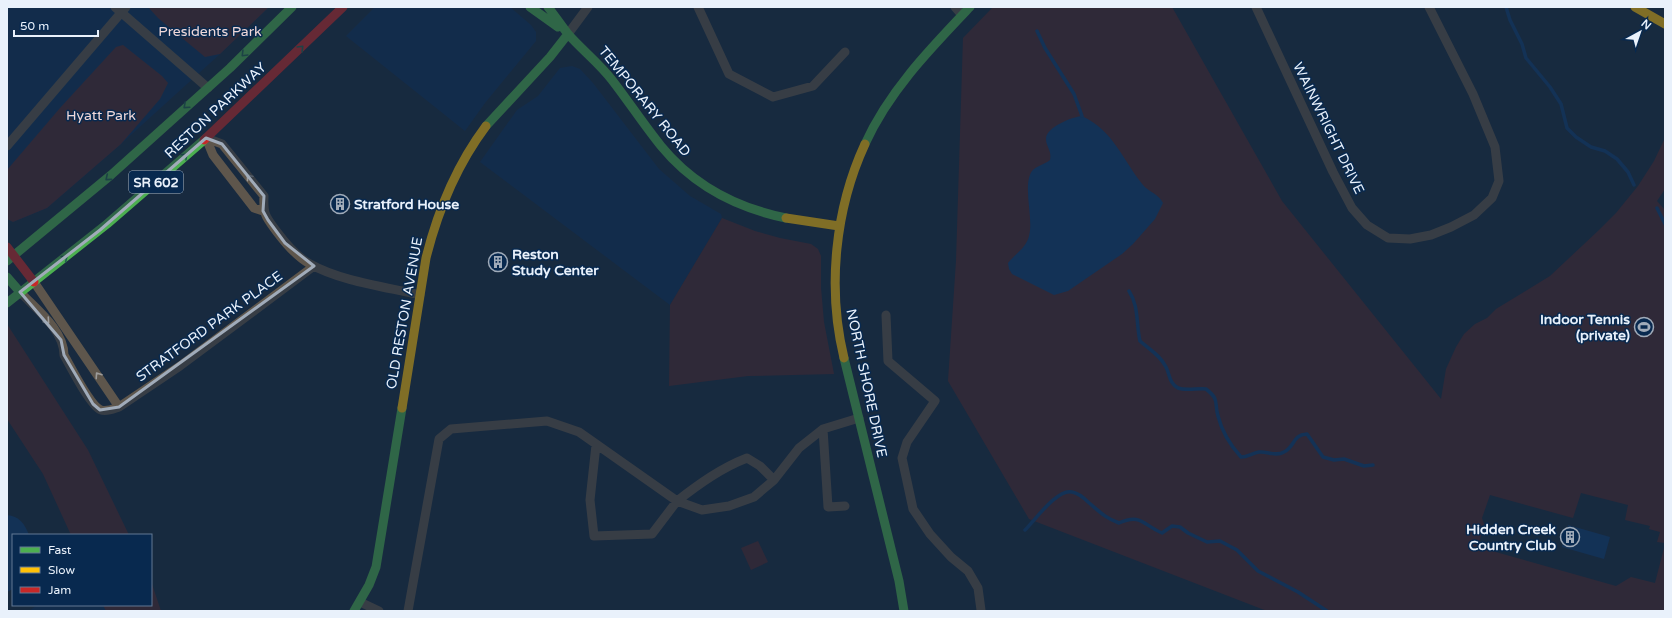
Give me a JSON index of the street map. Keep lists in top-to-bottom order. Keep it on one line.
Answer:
{"streets":{"street":["TEMPORARY ROAD","RESTON PARKWAY","WAINWRIGHT DRIVE","SR 602","OLD RESTON AVENUE","STRATFORD PARK PLACE","NORTH SHORE DRIVE"]},"crossings":[["TEMPORARY ROAD","OLD RESTON AVENUE"],["TEMPORARY ROAD","NORTH SHORE DRIVE"],["RESTON PARKWAY","STRATFORD PARK PLACE"]],"parks":["Presidents Park","Hyatt Park"],"places":{"building":["Stratford House","Reston Study Center","Hidden Creek Country Club"],"sports":["Indoor Tennis (private)"]},"legend":["Fast","Slow","Jam"],"scale_bar":"50 m","north":"top right"}
